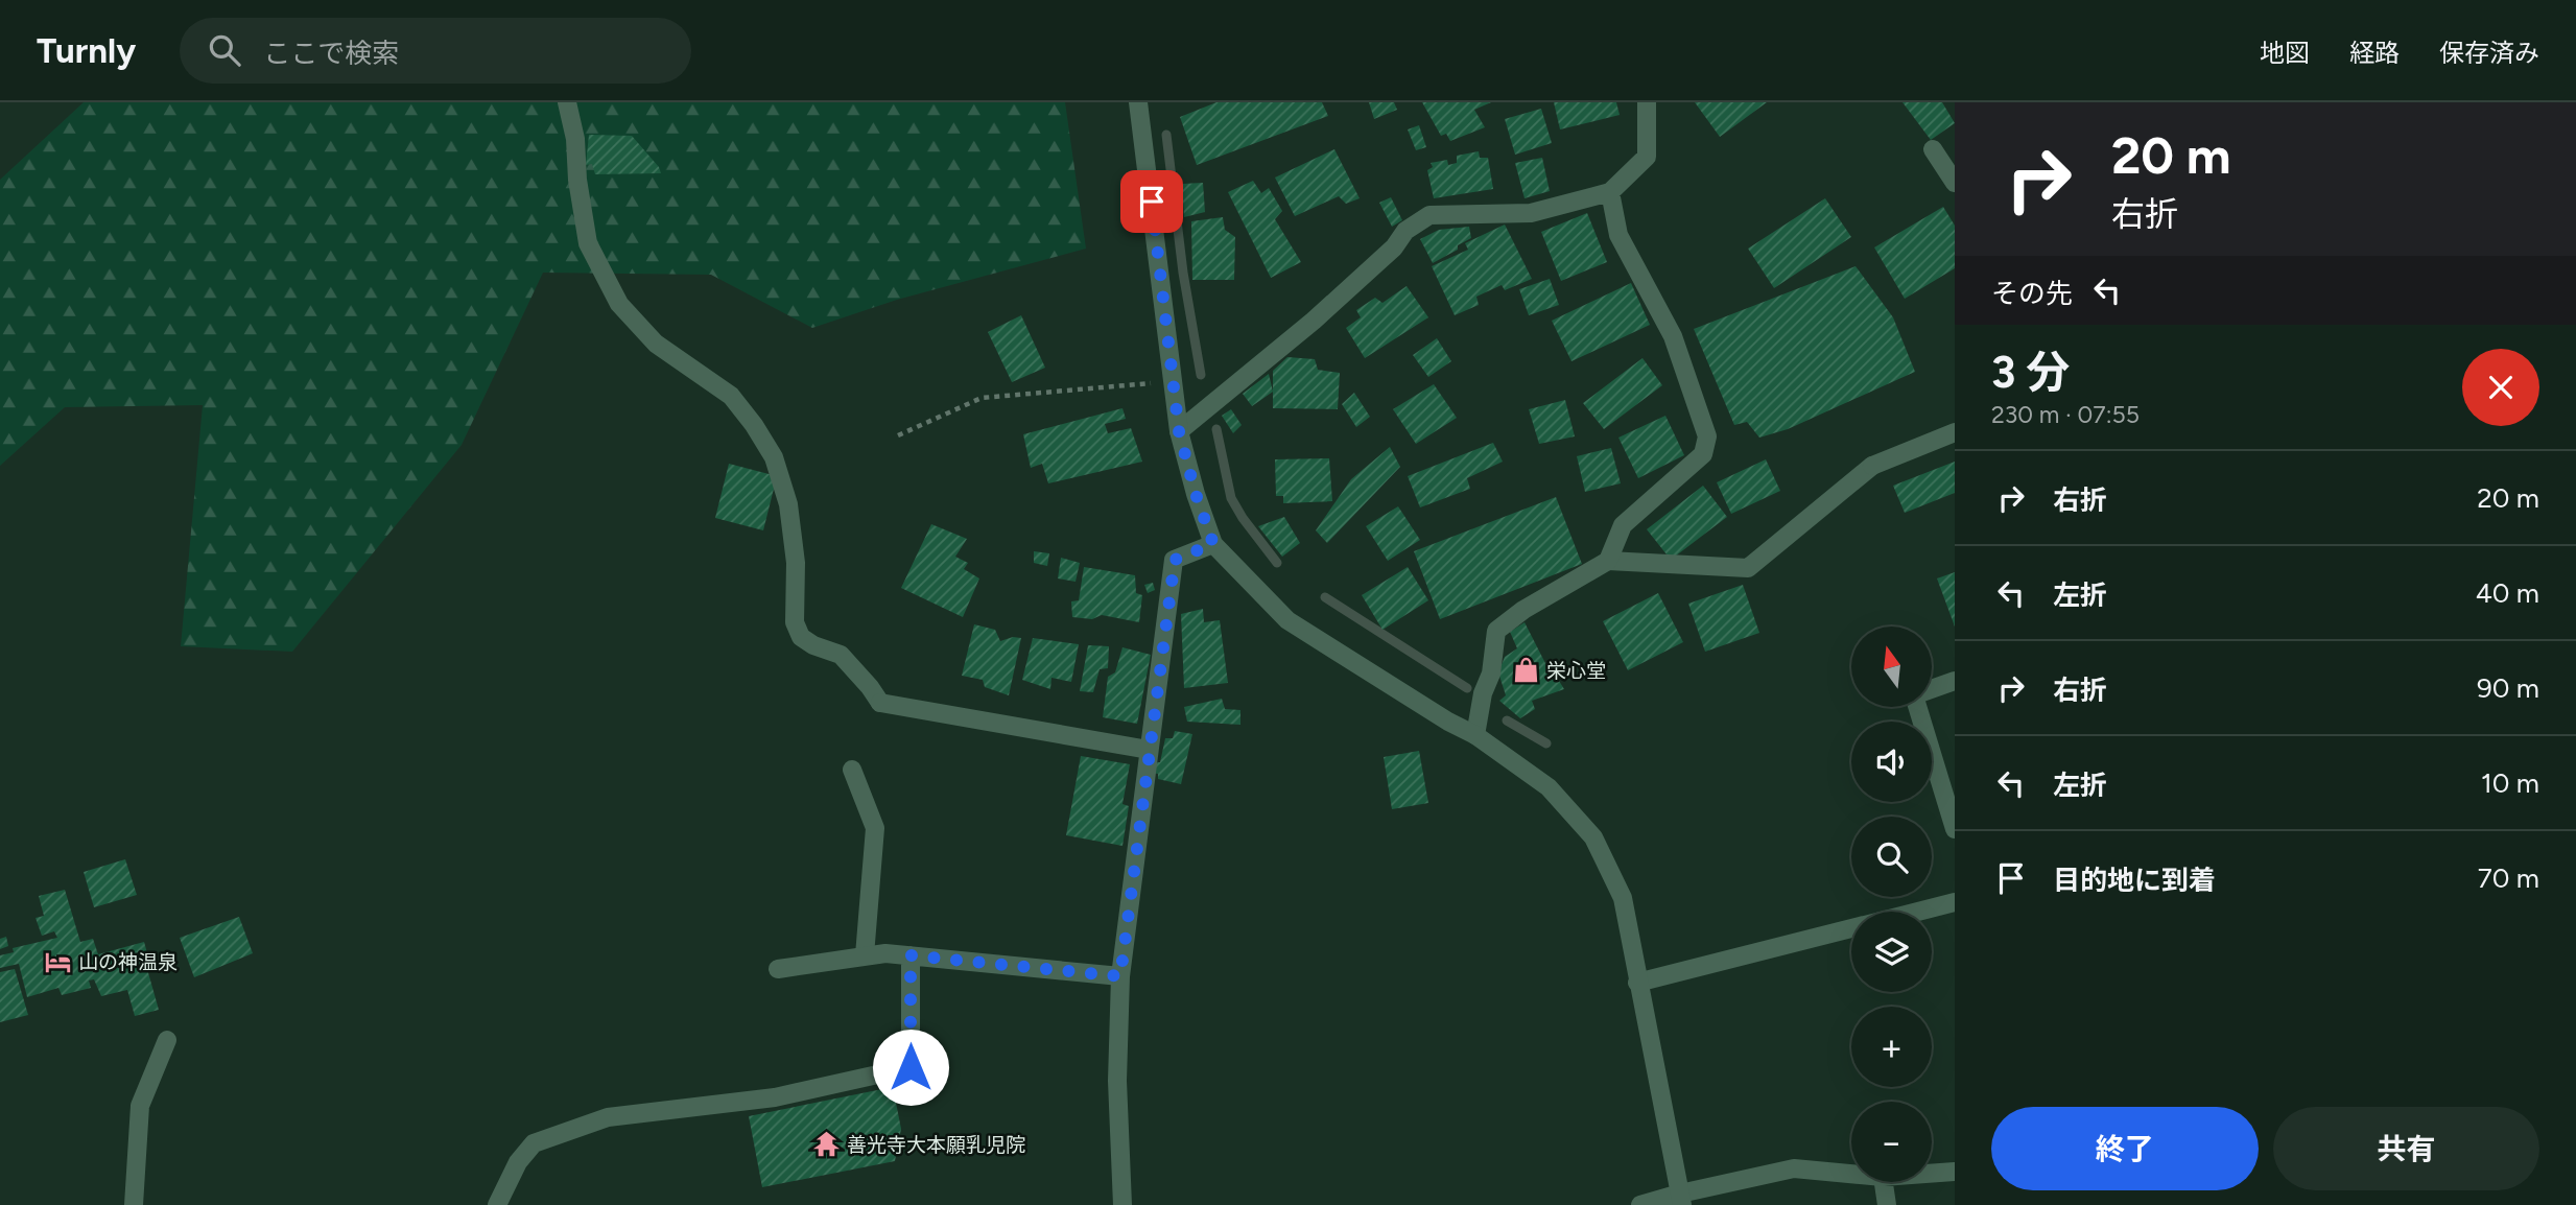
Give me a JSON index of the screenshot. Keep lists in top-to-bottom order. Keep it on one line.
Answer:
{"places":{"shop":["栄心堂"],"hotel":["山の神温泉"],"temple":["善光寺大本願乳児院"]},"north":"top","page":{"header":"Turnly","search":"ここで検索","nav":["地図","経路","保存済み"],"turn":["20 m","右折"],"then":"その先","heading":["3 分","230 m · 07:55"],"list":[{"name":"右折","value":"20 m"},{"name":"左折","value":"40 m"},{"name":"右折","value":"90 m"},{"name":"左折","value":"10 m"},{"name":"目的地に到着","value":"70 m"}],"map_buttons":["+","−"],"buttons":["終了","共有"]}}
